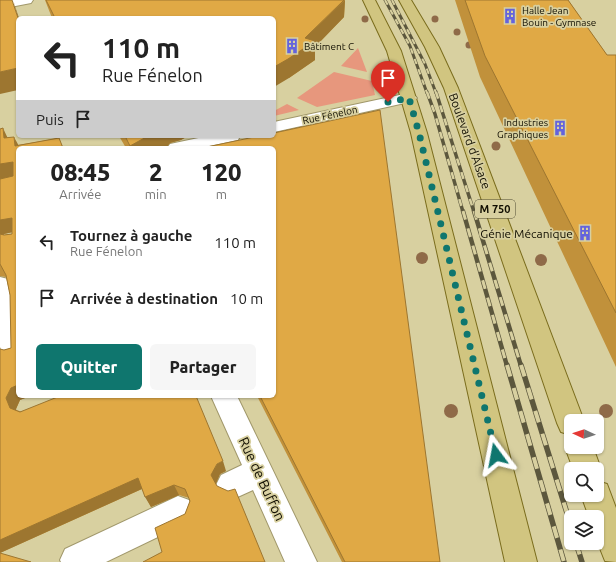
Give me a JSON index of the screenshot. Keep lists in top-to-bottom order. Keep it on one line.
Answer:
{"streets":{"main road":["Boulevard d'Alsace","M 750"],"street":["Rue Fénelon","Rue de Buffon"]},"places":{"building":["Halle Jean Bouin - Gymnase","Bâtiment C","Industries Graphiques","Génie Mécanique"]},"north":"left","page":{"turn":["110 m","Rue Fénelon"],"then":"Puis","eta":["08:45","Arrivée","2","min","120","m"],"list":[{"name":"Tournez à gauche","note":"Rue Fénelon","value":"110 m"},{"name":"Arrivée à destination","value":"10 m"}],"buttons":["Quitter","Partager"]}}
